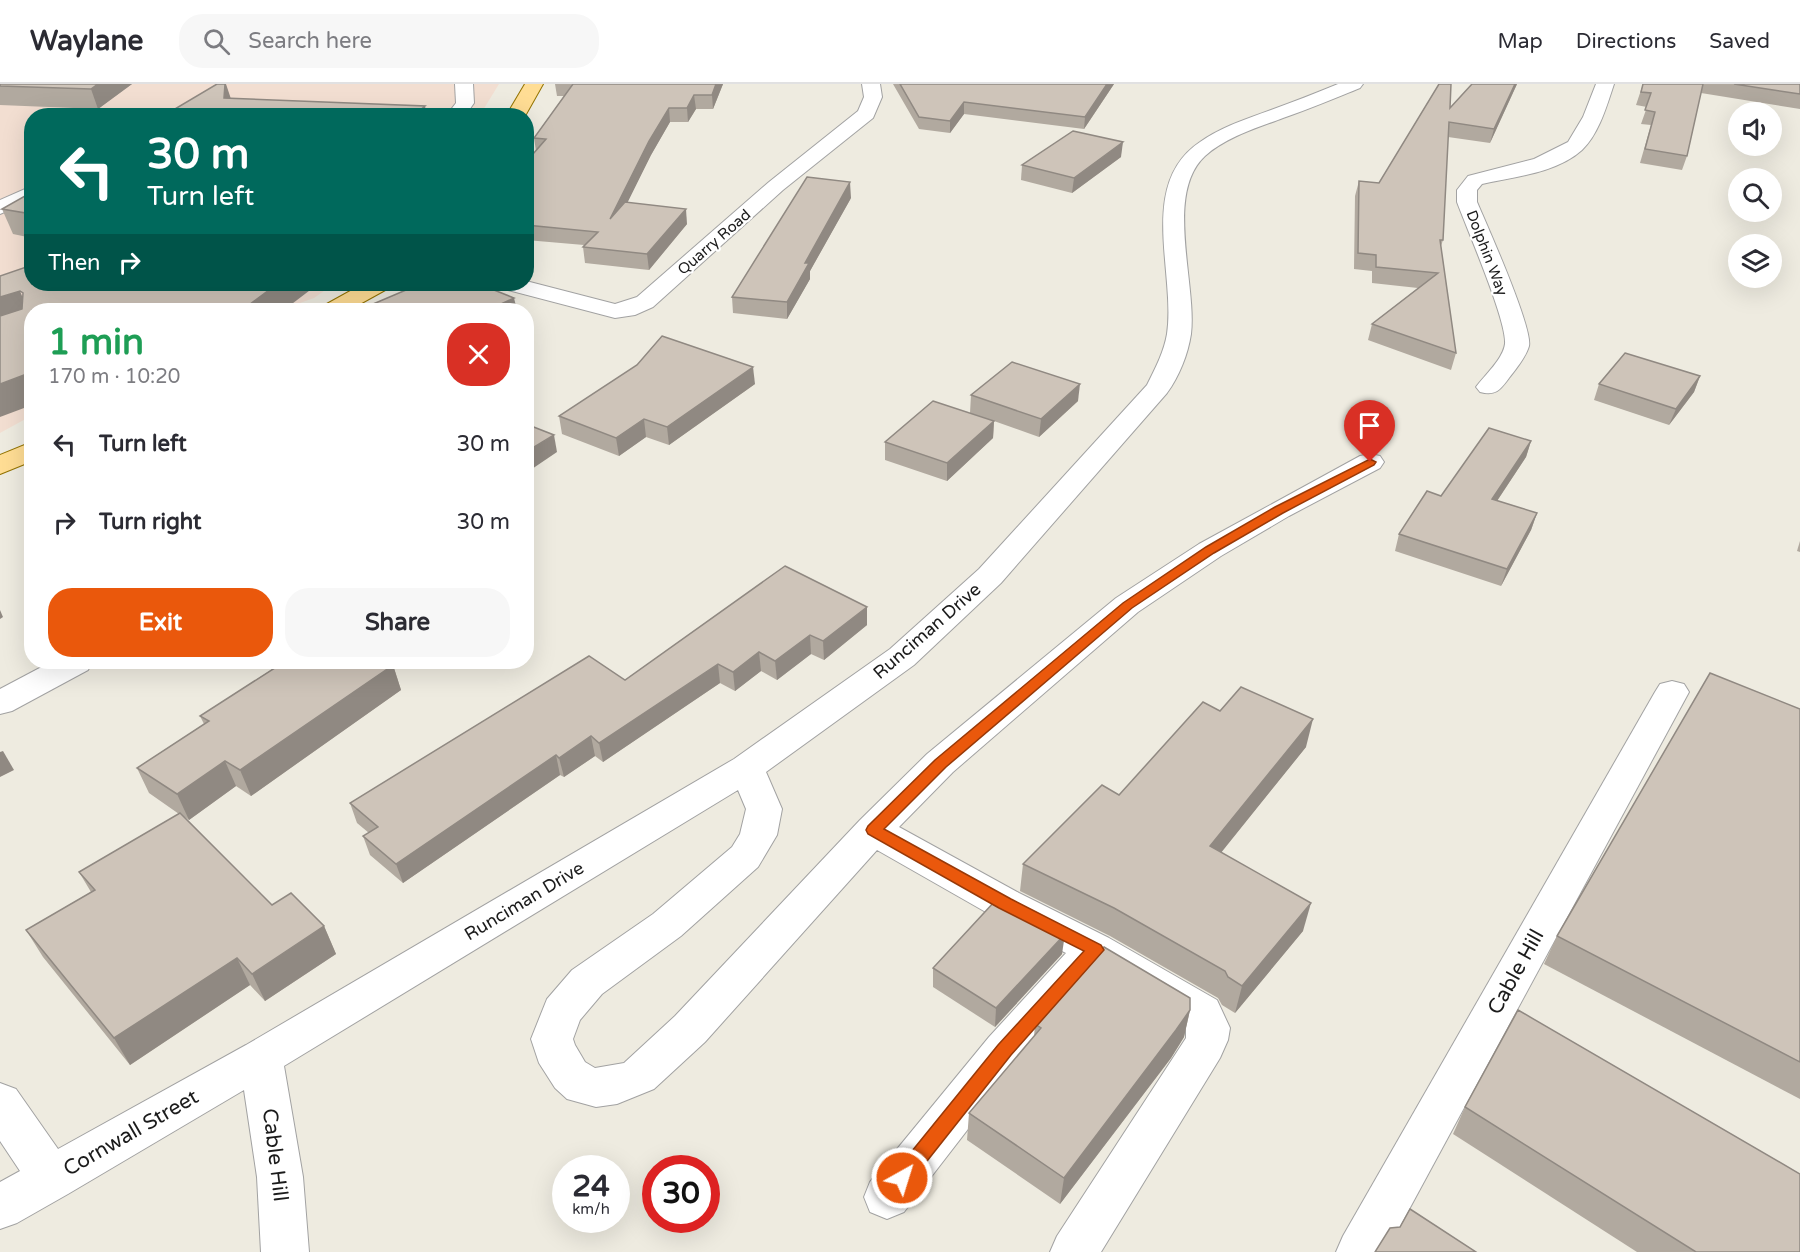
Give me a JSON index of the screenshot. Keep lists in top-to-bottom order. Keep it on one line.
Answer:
{"streets":{"street":["Quarry Road","Dolphin Way","Runciman Drive","Cable Hill","Cornwall Street"]},"crossings":[["Runciman Drive","Cable Hill"],["Runciman Drive","Cornwall Street"],["Cable Hill","Cornwall Street"]],"page":{"header":"Waylane","search":"Search here","nav":["Map","Directions","Saved"],"turn":["30 m","Turn left"],"then":"Then","heading":["1 min","170 m · 10:20"],"list":[{"name":"Turn left","value":"30 m"},{"name":"Turn right","value":"30 m"}],"buttons":["Exit","Share"],"speed":"24 km/h","limit":"30"}}
